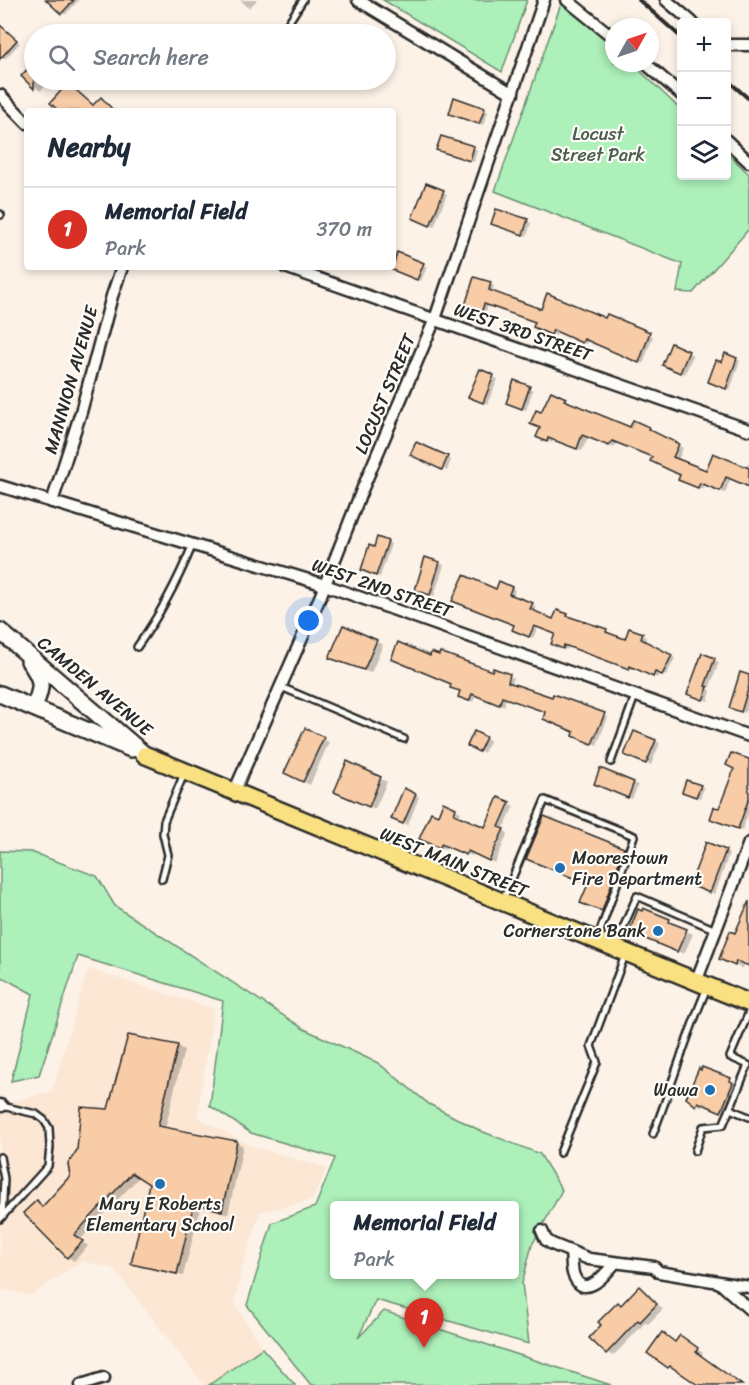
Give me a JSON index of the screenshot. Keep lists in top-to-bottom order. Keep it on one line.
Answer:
{"streets":{"main road":["CAMDEN AVENUE","WEST MAIN STREET"],"street":["WEST 3RD STREET","MANNION AVENUE","LOCUST STREET","WEST 2ND STREET"]},"crossings":[["WEST 3RD STREET","LOCUST STREET"],["MANNION AVENUE","WEST 2ND STREET"],["LOCUST STREET","WEST 2ND STREET"],["LOCUST STREET","WEST MAIN STREET"],["CAMDEN AVENUE","WEST MAIN STREET"]],"parks":["Locust Street Park"],"places":["Moorestown Fire Department","Cornerstone Bank","Wawa","Mary E Roberts Elementary School"],"north":"top right","page":{"map_buttons":["+","−"],"search":"Search here","heading":"Nearby","list":[{"mark":"1","name":"Memorial Field","note":"Park","value":"370 m"}],"popup":["Memorial Field","Park"],"pins":"1"}}
